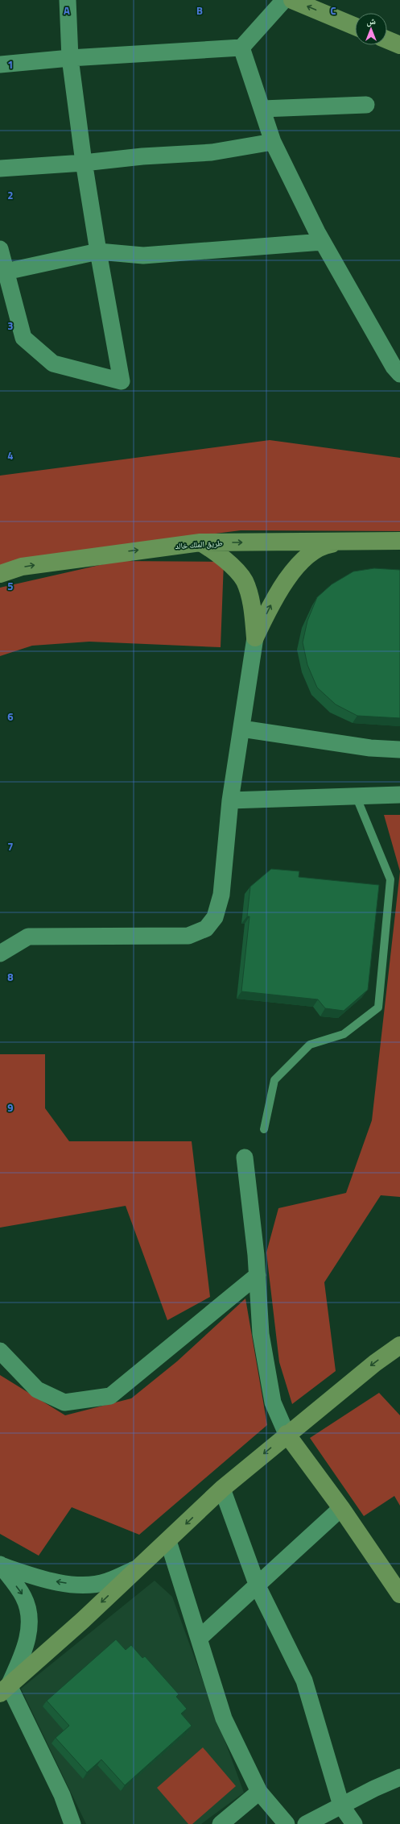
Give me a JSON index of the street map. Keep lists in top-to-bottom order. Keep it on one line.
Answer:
{"streets":{"street":["طريق الملك خالد"]},"one_way":["طريق الملك خالد"],"north":"top","grid":{"columns":["A","B","C"],"rows":["1","2","3","4","5","6","7","8","9"]}}
